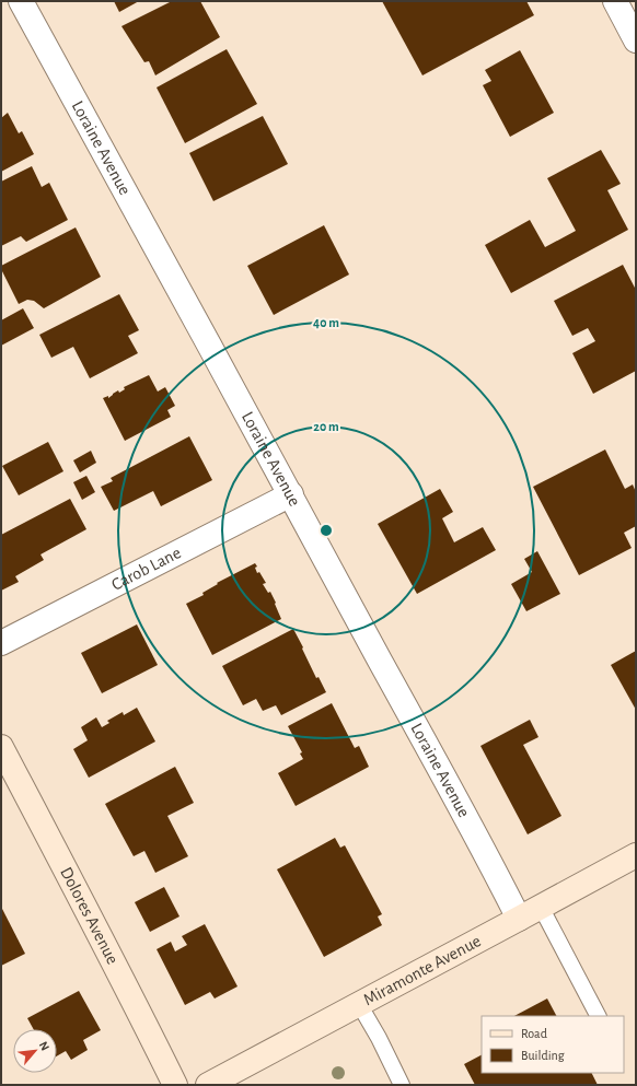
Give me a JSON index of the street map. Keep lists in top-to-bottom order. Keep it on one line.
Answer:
{"streets":{"street":["Loraine Avenue","Carob Lane","Dolores Avenue","Miramonte Avenue"]},"crossings":[["Loraine Avenue","Carob Lane"],["Loraine Avenue","Miramonte Avenue"]],"legend":["Road","Building"],"north":"top right","rings":["40 m","20 m"]}
